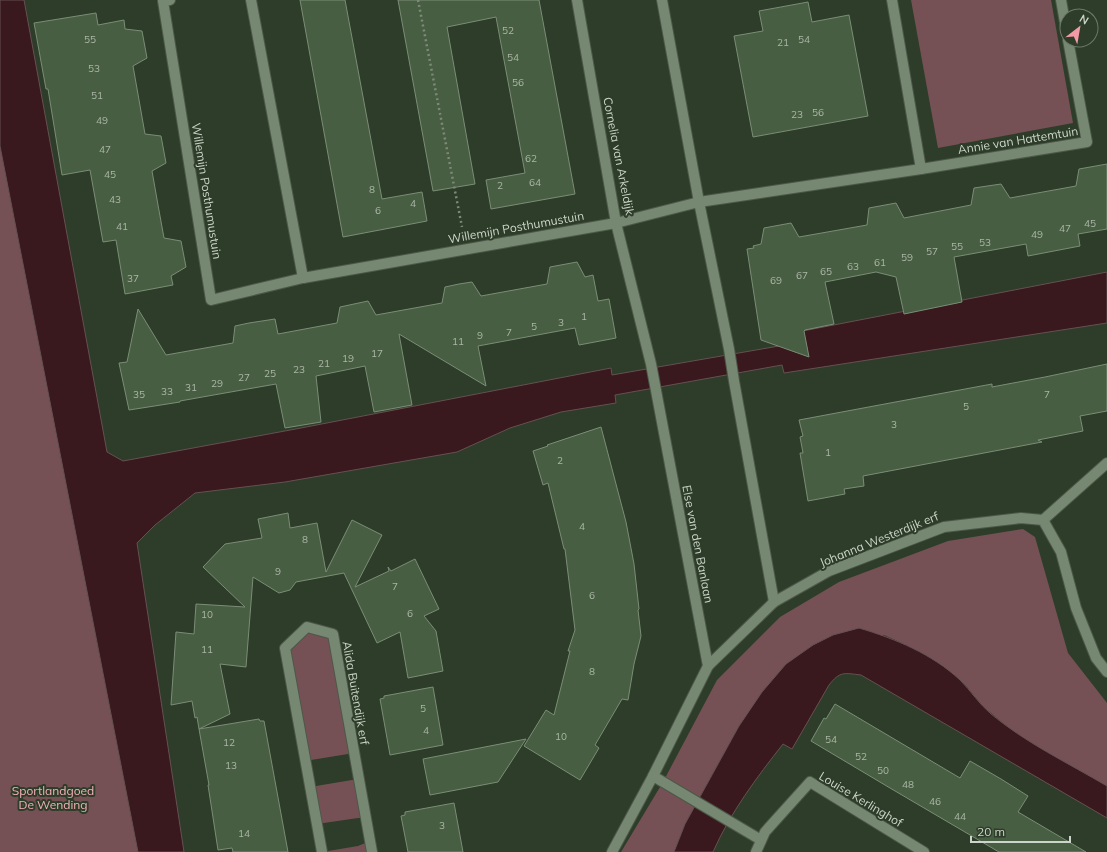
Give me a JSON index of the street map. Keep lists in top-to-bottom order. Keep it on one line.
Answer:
{"streets":{"street":["Annie van Hattemtuin","Cornelia van Arkeldijk","Willemijn Posthumustuin","Johanna Westerdijk erf","Else van den Banlaan","Alida Buitendijk erf","Louise Kerlinghof"]},"crossings":[["Annie van Hattemtuin","Cornelia van Arkeldijk"],["Cornelia van Arkeldijk","Willemijn Posthumustuin"],["Cornelia van Arkeldijk","Else van den Banlaan"],["Willemijn Posthumustuin","Else van den Banlaan"],["Johanna Westerdijk erf","Else van den Banlaan"]],"parks":["Sportlandgoed De Wending"],"house_numbers":["52","55","54","21","54","53","56","51","56","23","49","47","62","45","64","2","8","43","4","6","45","41","47","49","53","55","57","59","61","63","65","67","37","69","1","3","5","7","9","11","17","19","21","23","25","27","29","31","33","35","7","5","3","1","2","4","8","9","7","6","6","10","11","8","5","4","10","54","12","52","13","50","48","46","44","3","14"],"scale_bar":"20 m","north":"top right"}
